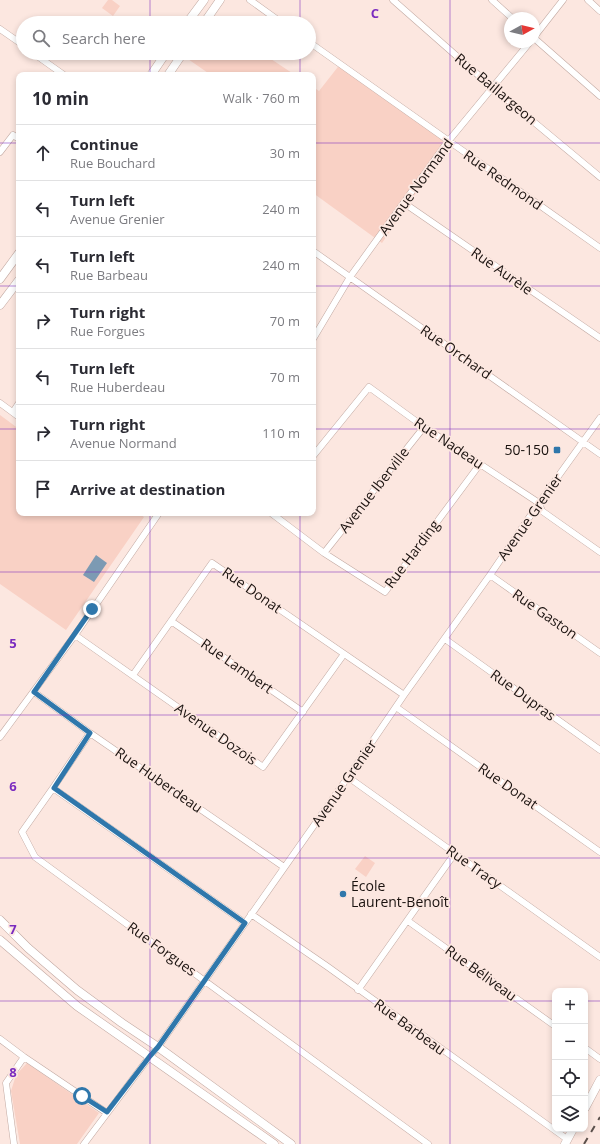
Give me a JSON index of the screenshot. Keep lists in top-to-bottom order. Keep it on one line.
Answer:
{"streets":{"street":["Rue Baillargeon","Rue Redmond","Avenue Normand","Rue Aurèle","Rue Orchard","Rue Nadeau","Avenue Iberville","Avenue Grenier","Rue Harding","Rue Donat","Rue Gaston","Rue Lambert","Rue Dupras","Avenue Dozois","Rue Huberdeau","Rue Tracy","Rue Forgues","Rue Béliveau","Rue Barbeau"]},"crossings":[["Rue Baillargeon","Avenue Normand"],["Rue Redmond","Avenue Normand"],["Avenue Normand","Rue Aurèle"],["Avenue Normand","Rue Orchard"],["Rue Orchard","Avenue Grenier"],["Rue Nadeau","Avenue Iberville"],["Rue Nadeau","Avenue Grenier"],["Rue Nadeau","Rue Harding"],["Avenue Iberville","Rue Harding"],["Avenue Grenier","Rue Donat"],["Avenue Grenier","Rue Gaston"],["Avenue Grenier","Rue Dupras"],["Avenue Grenier","Rue Huberdeau"],["Avenue Grenier","Rue Tracy"],["Avenue Grenier","Rue Forgues"],["Avenue Grenier","Rue Barbeau"],["Rue Donat","Rue Lambert"],["Rue Donat","Avenue Dozois"],["Rue Lambert","Avenue Dozois"],["Rue Huberdeau","Rue Forgues"]],"places":{"transit":["50-150"],"other":["École Laurent-Benoît"]},"north":"right","page":{"search":"Search here","heading":["10 min","Walk · 760 m"],"list":[["Continue","Rue Bouchard","30 m"],["Turn left","Avenue Grenier","240 m"],["Turn left","Rue Barbeau","240 m"],["Turn right","Rue Forgues","70 m"],["Turn left","Rue Huberdeau","70 m"],["Turn right","Avenue Normand","110 m"],"Arrive at destination"],"map_buttons":["+","−"]},"grid":{"columns":["C"],"rows":["5","6","7","8"]}}
